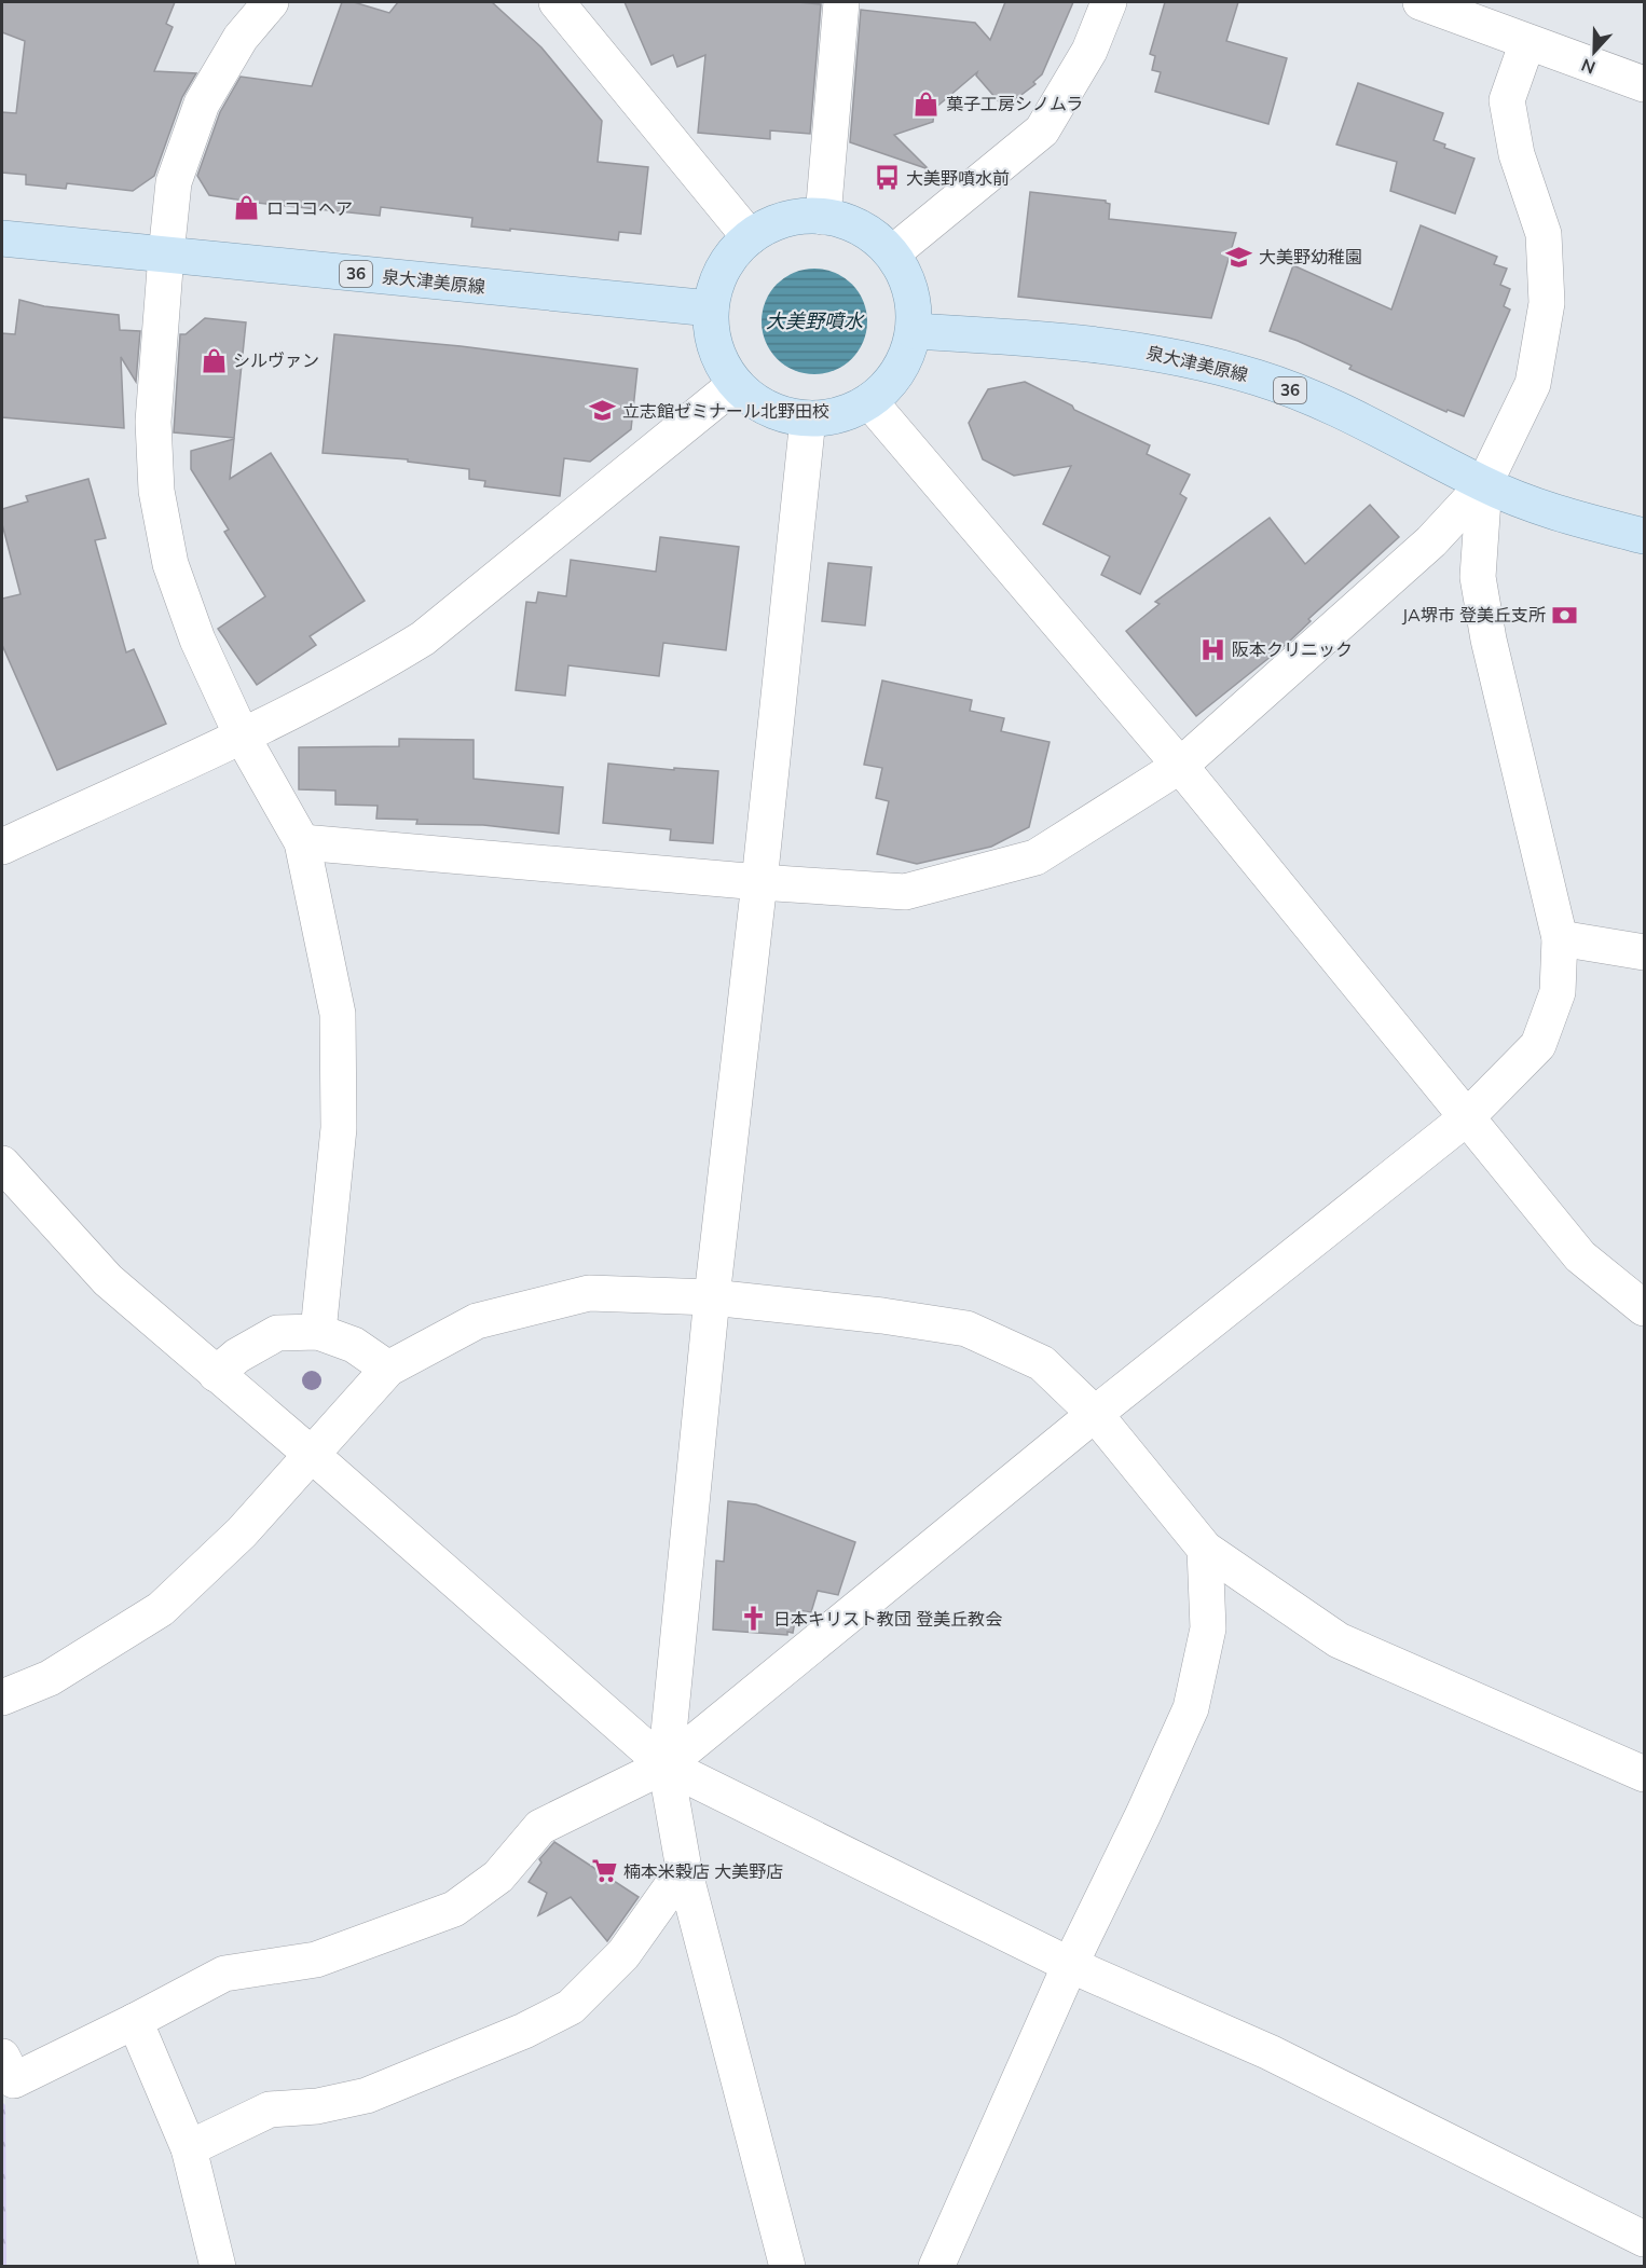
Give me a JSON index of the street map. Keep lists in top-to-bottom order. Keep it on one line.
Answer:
{"streets":{"main road":["36","泉大津美原線"]},"water":["大美野噴水"],"places":{"shop":["菓子工房シノムラ","ロココヘア","シルヴァン"],"bus stop":["大美野噴水前"],"school or university":["大美野幼稚園","立志館ゼミナール北野田校"],"bank":["JA堺市 登美丘支所"],"hospital":["阪本クリニック"],"church":["日本キリスト教団 登美丘教会"],"supermarket":["楠本米穀店 大美野店"]},"north":"bottom"}
